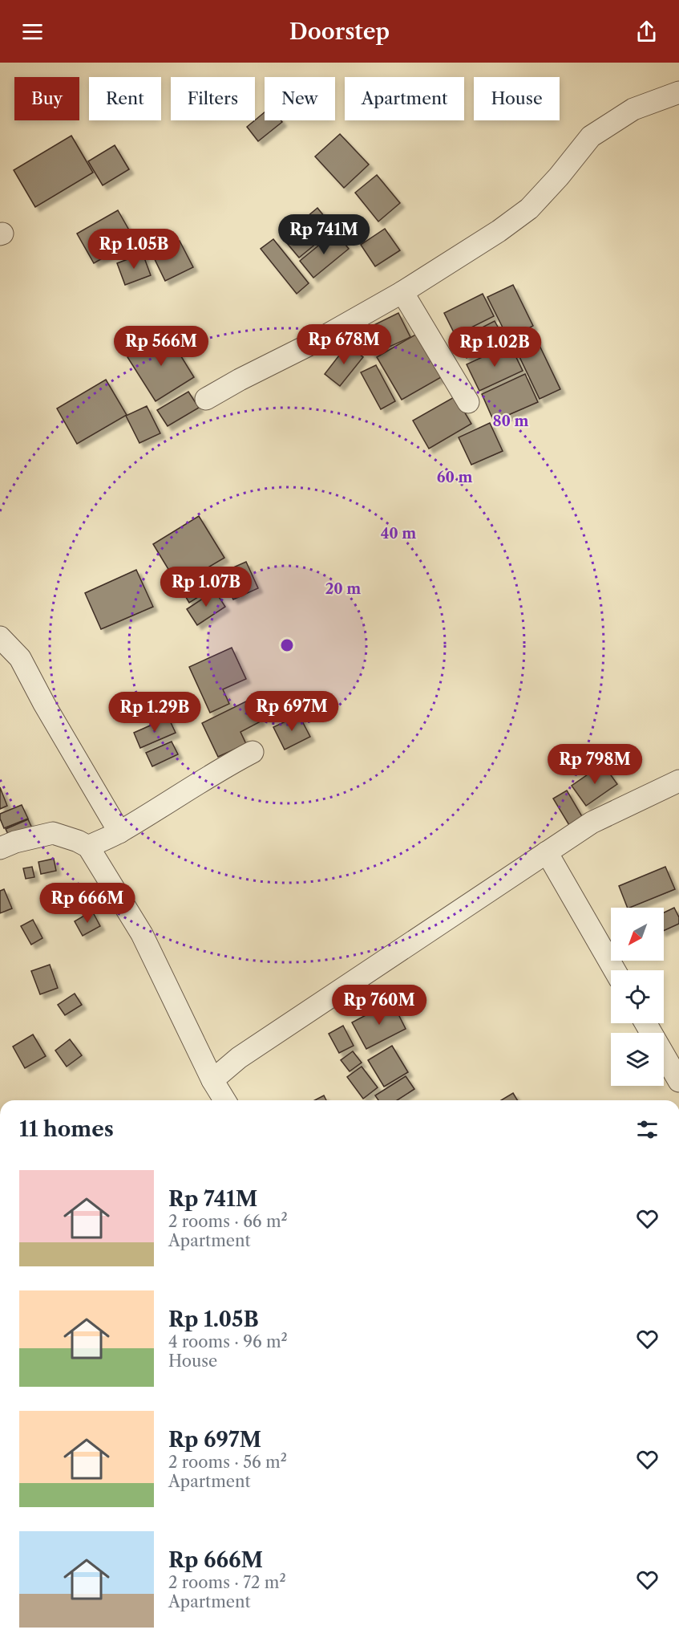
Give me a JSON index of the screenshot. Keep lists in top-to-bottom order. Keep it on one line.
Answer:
{"north":"bottom left","page":{"header":"Doorstep","chip":["Buy","Rent","Filters","New","Apartment","House"],"price":["Rp 741M","Rp 1.05B","Rp 678M","Rp 566M","Rp 1.02B","Rp 1.07B","Rp 697M","Rp 1.29B","Rp 798M","Rp 666M","Rp 760M"],"heading":"11 homes","list":[{"name":"Rp 741M","note":"2 rooms · 66 m² · Apartment"},{"name":"Rp 1.05B","note":"4 rooms · 96 m² · House"},{"name":"Rp 697M","note":"2 rooms · 56 m² · Apartment"},{"name":"Rp 666M","note":"2 rooms · 72 m² · Apartment"}]},"rings":["80 m","60 m","40 m","20 m"]}
